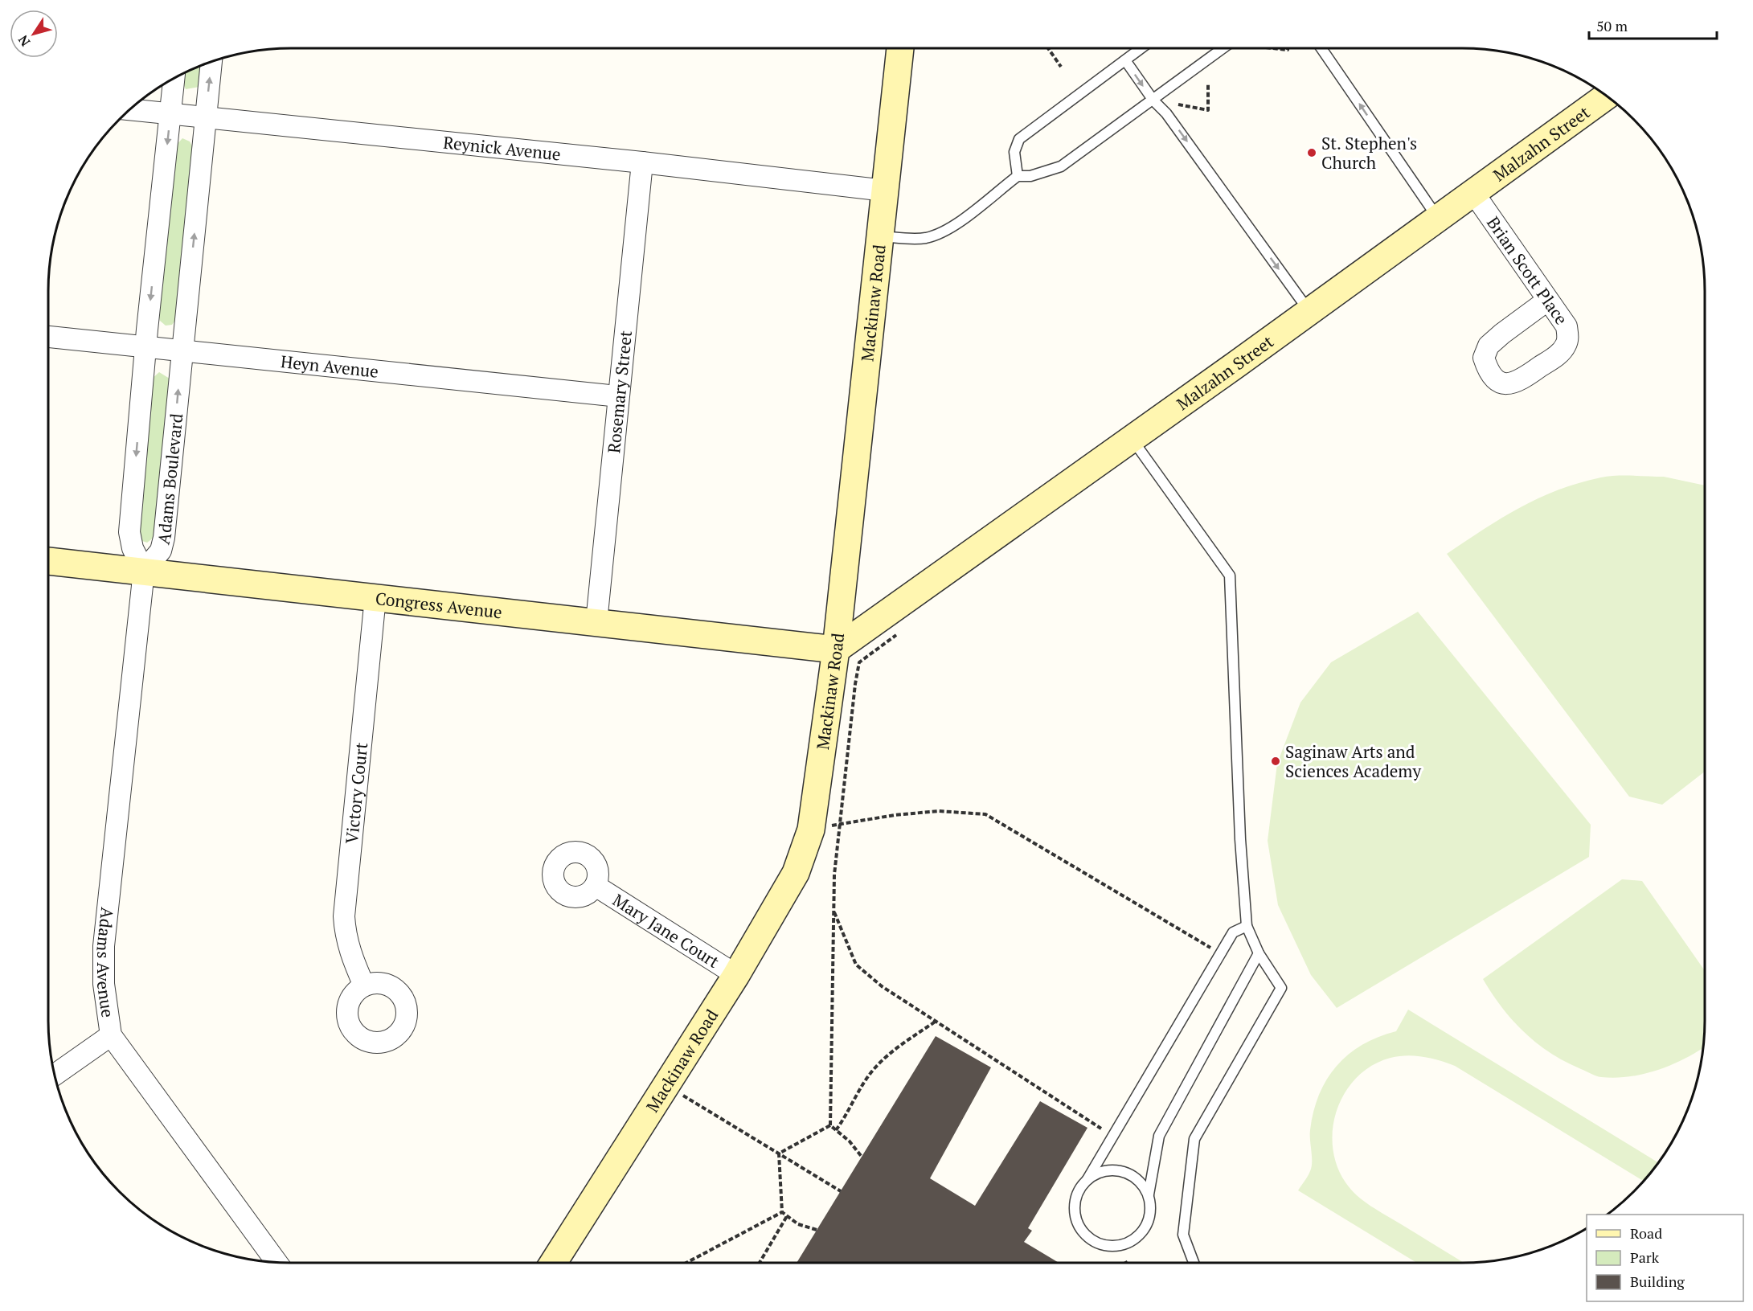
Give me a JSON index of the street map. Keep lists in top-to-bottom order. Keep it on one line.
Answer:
{"streets":{"street":["Malzahn Street","Reynick Avenue","Brian Scott Place","Mackinaw Road","Heyn Avenue","Rosemary Street","Adams Boulevard","Congress Avenue","Victory Court","Mary Jane Court","Adams Avenue"]},"crossings":[["Malzahn Street","Brian Scott Place"],["Malzahn Street","Mackinaw Road"],["Malzahn Street","Congress Avenue"],["Reynick Avenue","Mackinaw Road"],["Reynick Avenue","Rosemary Street"],["Reynick Avenue","Adams Boulevard"],["Mackinaw Road","Congress Avenue"],["Mackinaw Road","Mary Jane Court"],["Heyn Avenue","Rosemary Street"],["Heyn Avenue","Adams Boulevard"],["Rosemary Street","Congress Avenue"],["Adams Boulevard","Congress Avenue"],["Adams Boulevard","Adams Avenue"],["Congress Avenue","Victory Court"],["Congress Avenue","Adams Avenue"]],"places":["St. Stephen's Church","Saginaw Arts and Sciences Academy"],"legend":["Road","Park","Building"],"scale_bar":"50 m","north":"bottom left"}
